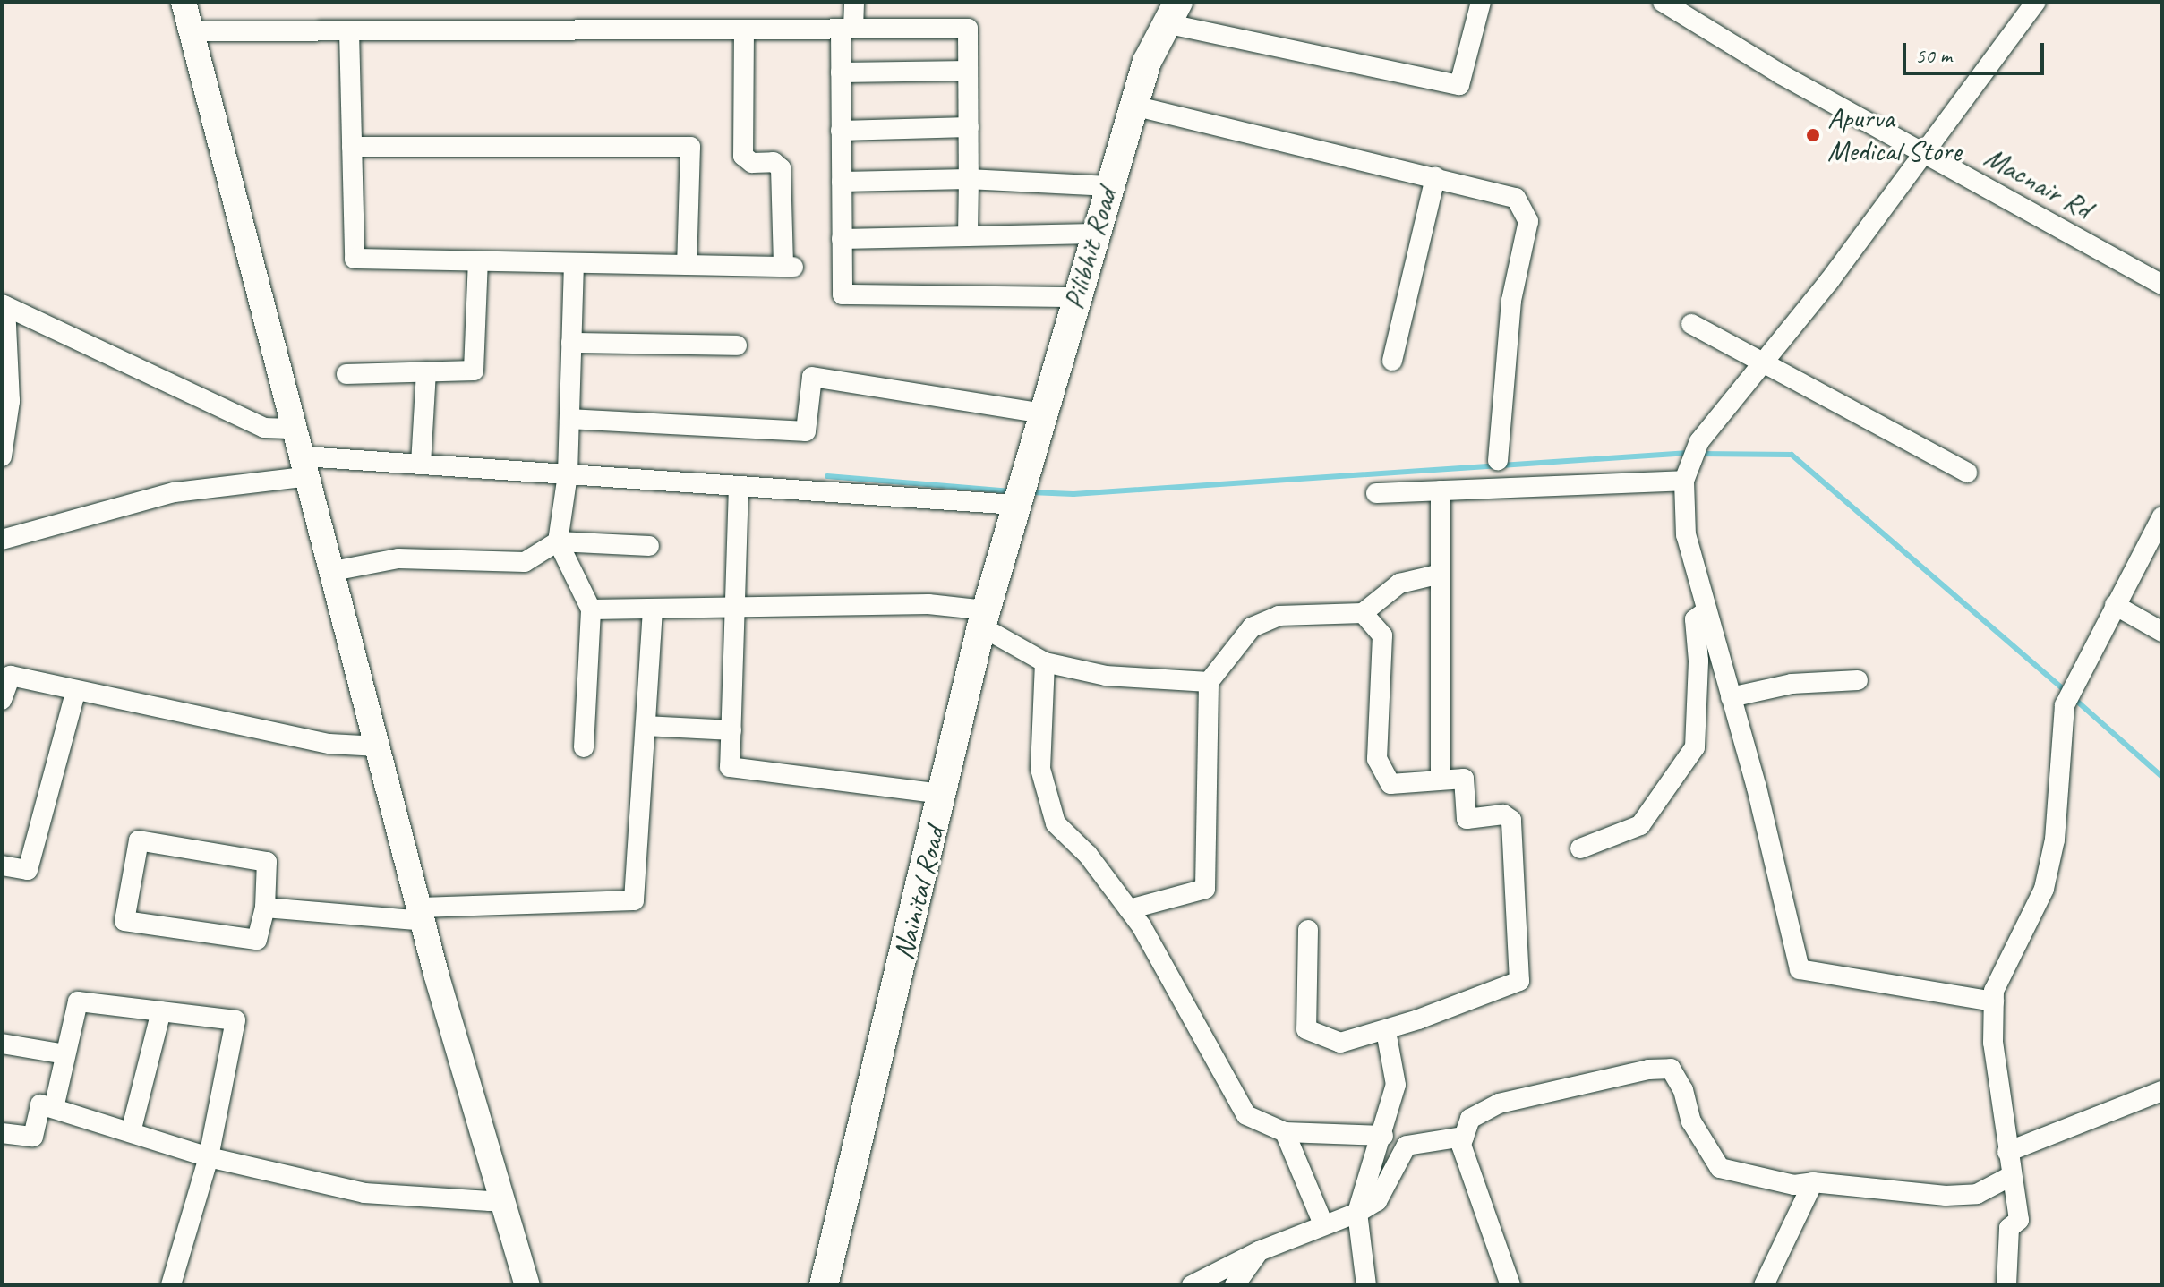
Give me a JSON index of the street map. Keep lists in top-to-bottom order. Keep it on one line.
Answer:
{"streets":{"highway":["Pilibhit Road","Nainital Road"],"street":["Macnair Rd"]},"crossings":[["Pilibhit Road","Nainital Road"]],"places":["Apurva Medical Store"],"scale_bar":"50 m"}
